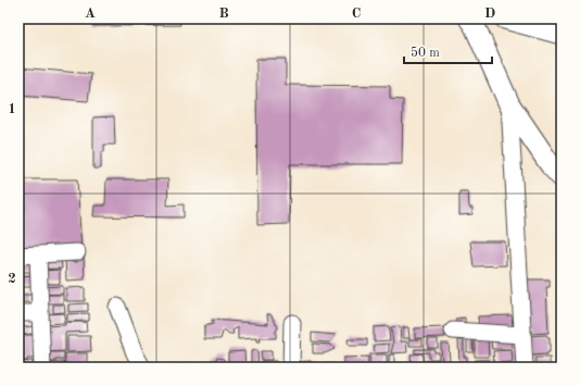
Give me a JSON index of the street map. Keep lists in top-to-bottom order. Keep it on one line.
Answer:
{"scale_bar":"50 m","grid":{"columns":["A","B","C","D"],"rows":["1","2"]}}
